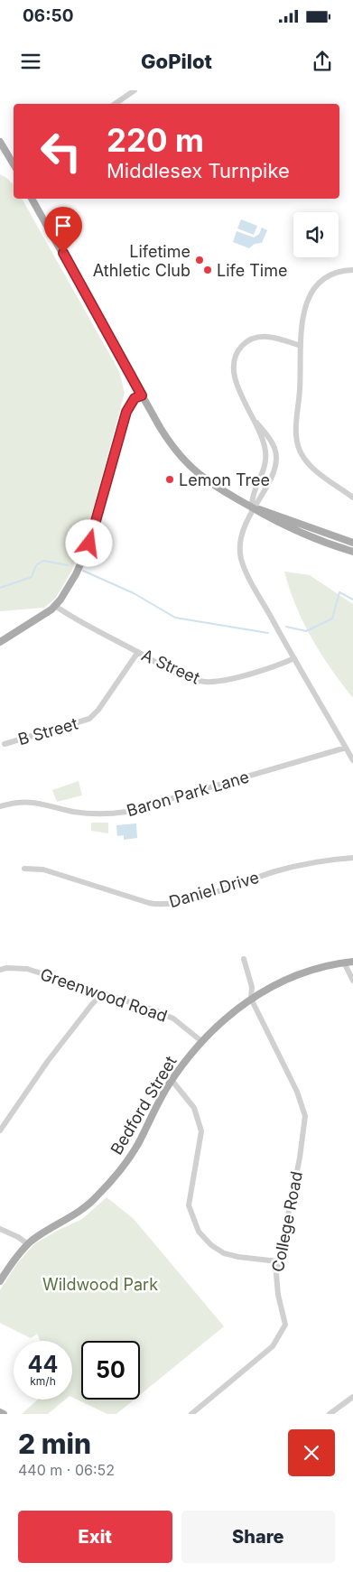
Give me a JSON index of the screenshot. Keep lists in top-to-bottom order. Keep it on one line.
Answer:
{"streets":{"main road":["Bedford Street"],"street":["A Street","B Street","Baron Park Lane","Daniel Drive","Greenwood Road","College Road"]},"crossings":[["A Street","B Street"],["Greenwood Road","Bedford Street"],["Bedford Street","College Road"]],"parks":["Wildwood Park"],"places":["Lifetime Athletic Club","Life Time","Lemon Tree"],"page":{"status":"06:50","header":"GoPilot","turn":["220 m","Middlesex Turnpike"],"speed":"44 km/h","limit":"50","heading":["2 min","440 m · 06:52"],"buttons":["Exit","Share"]}}
